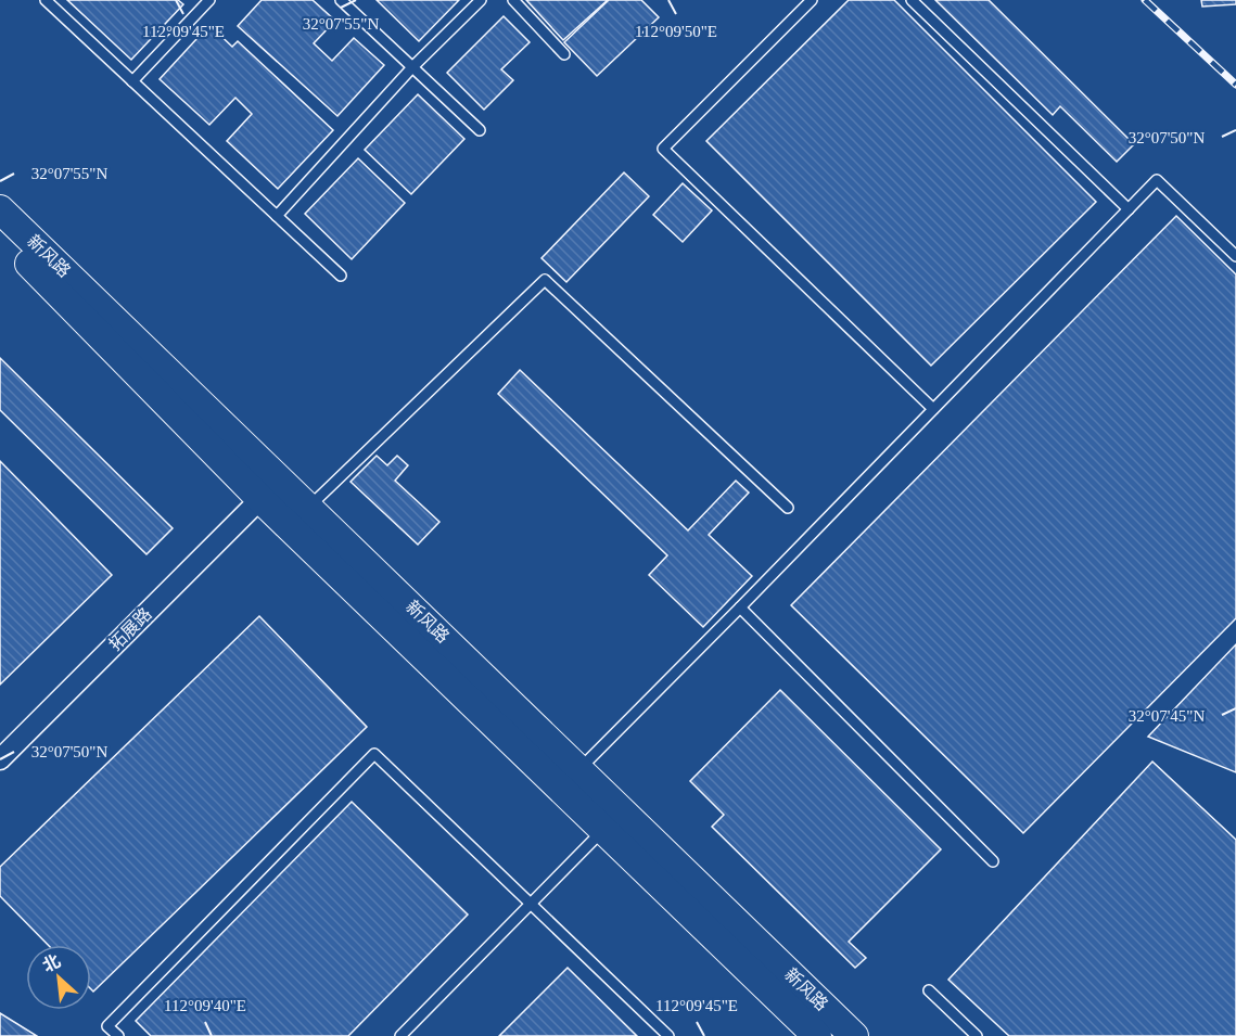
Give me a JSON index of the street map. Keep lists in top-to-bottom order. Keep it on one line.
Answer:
{"streets":{"street":["新风路","拓展路"]},"crossings":[["新风路","拓展路"]],"north":"top left","coordinates":["32°07'55\"N","112°09'45\"E","112°09'50\"E","32°07'50\"N","32°07'45\"N","112°09'40\"E"]}
